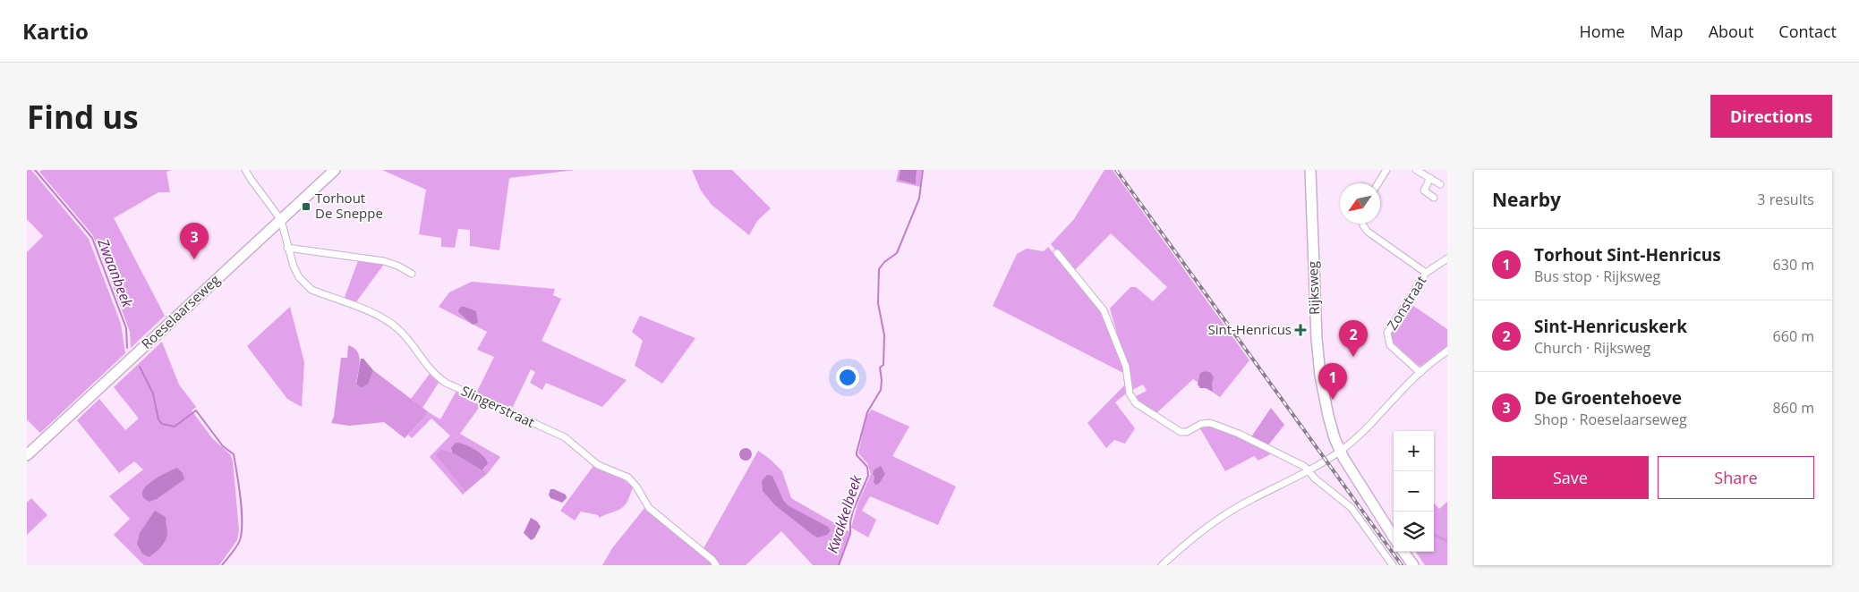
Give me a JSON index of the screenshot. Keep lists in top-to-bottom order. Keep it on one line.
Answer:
{"streets":{"main road":["Rijksweg","Roeselaarseweg"],"street":["Zonstraat","Slingerstraat"]},"crossings":[["Roeselaarseweg","Slingerstraat"]],"water":["Zwaanbeek","Kwakkelbeek"],"places":{"transit":["Torhout De Sneppe"],"health":["Sint-Henricus"]},"north":"bottom left","page":{"header":"Kartio","nav":["Home","Map","About","Contact"],"buttons":["Directions",["Save","Share"]],"title":"Find us","heading":["Nearby","3 results"],"pins":["3","2","1"],"list":[{"mark":"1","name":"Torhout Sint-Henricus","note":"Bus stop · Rijksweg","value":"630 m"},{"mark":"2","name":"Sint-Henricuskerk","note":"Church · Rijksweg","value":"660 m"},{"mark":"3","name":"De Groentehoeve","note":"Shop · Roeselaarseweg","value":"860 m"}],"map_buttons":["+","−"]}}
